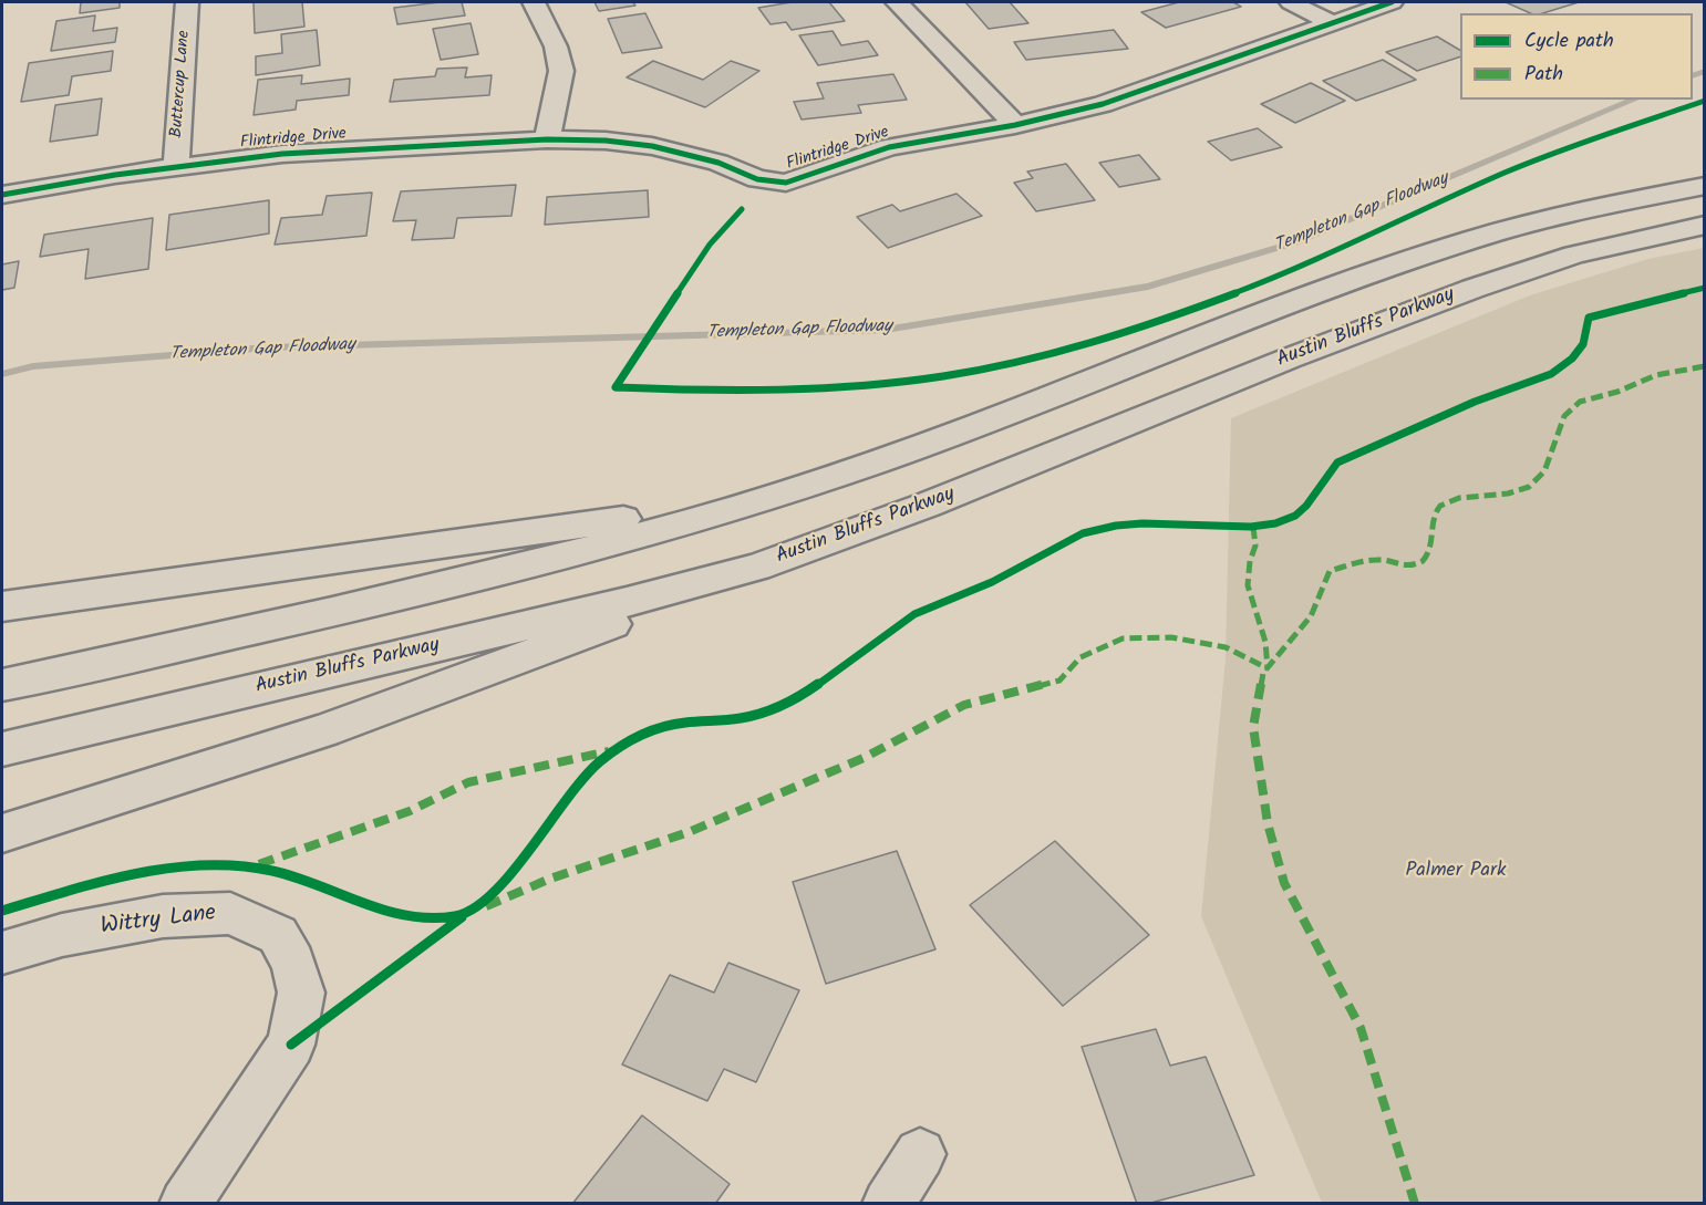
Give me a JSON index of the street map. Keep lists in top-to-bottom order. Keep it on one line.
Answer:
{"streets":{"main road":["Buttercup Lane","Flintridge Drive","Austin Bluffs Parkway","Wittry Lane"]},"crossings":[["Buttercup Lane","Flintridge Drive"]],"water":["Templeton Gap Floodway"],"parks":["Palmer Park"],"legend":["Cycle path","Path"]}
